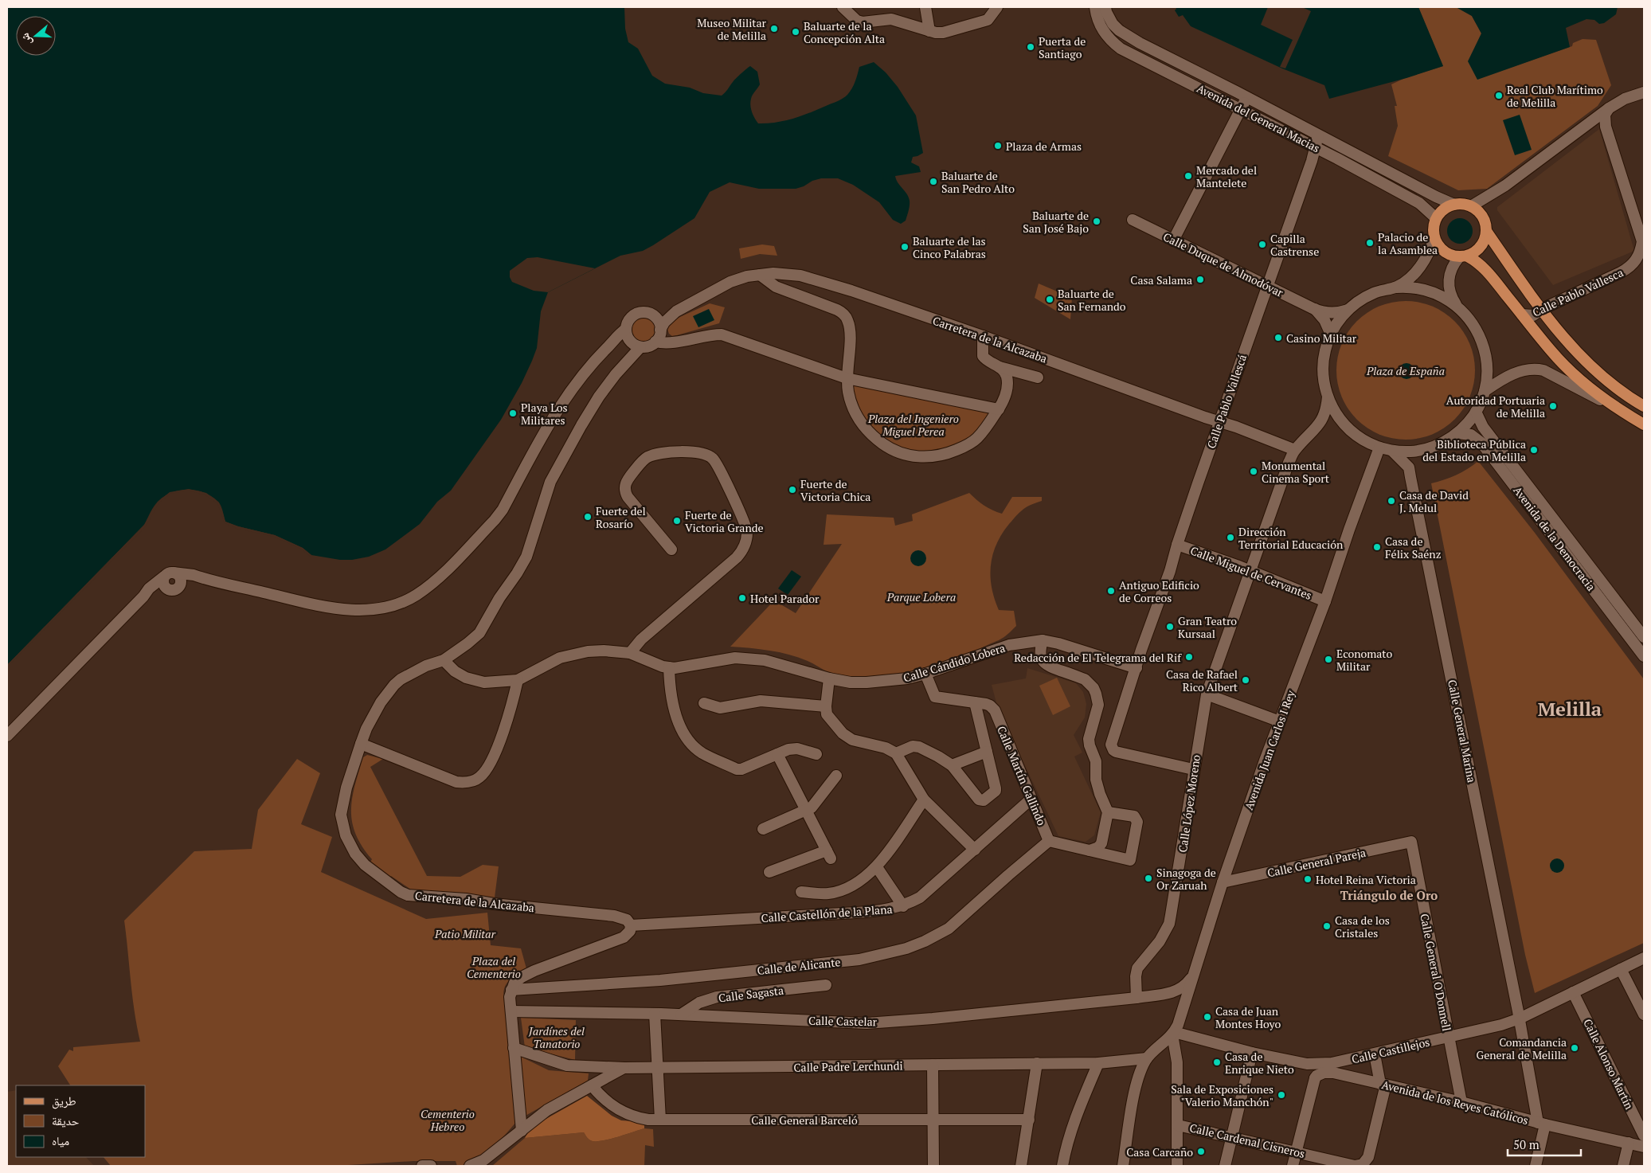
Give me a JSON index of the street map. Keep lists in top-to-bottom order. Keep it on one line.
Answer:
{"streets":{"street":["Avenida del General Macias","Calle Duque de Almodóvar","Calle Pablo Vallesca","Carretera de la Alcazaba","Calle Pablo Vallescá","Avenida de la Democracia","Calle Miguel de Cervantes","Calle Cándido Lobera","Calle General Marina","Avenida Juan Carlos I Rey","Calle Martín Gallindo","Calle López Moreno","Calle General Pareja","Calle Castellón de la Plana","Calle de Alicante","Calle General O'Donnell","Calle Sagasta","Calle Castelar","Calle Castillejos","Calle Alonso Martín","Calle Padre Lerchundi","Avenida de los Reyes Católicos","Calle General Barceló","Calle Cardenal Cisneros"]},"crossings":[["Avenida del General Macias","Calle Pablo Vallescá"],["Calle Duque de Almodóvar","Calle Pablo Vallescá"],["Carretera de la Alcazaba","Calle Pablo Vallescá"],["Carretera de la Alcazaba","Calle López Moreno"],["Carretera de la Alcazaba","Calle Castellón de la Plana"],["Calle Pablo Vallescá","Calle Miguel de Cervantes"],["Calle Pablo Vallescá","Calle Cándido Lobera"],["Calle Pablo Vallescá","Calle López Moreno"],["Calle Miguel de Cervantes","Avenida Juan Carlos I Rey"],["Calle Miguel de Cervantes","Calle López Moreno"],["Calle General Marina","Calle Castillejos"],["Calle General Marina","Avenida de los Reyes Católicos"],["Avenida Juan Carlos I Rey","Calle General Pareja"],["Calle Martín Gallindo","Calle Castellón de la Plana"],["Calle Martín Gallindo","Calle de Alicante"],["Calle López Moreno","Calle Castelar"],["Calle General Pareja","Calle General O'Donnell"],["Calle General O'Donnell","Calle Castillejos"],["Calle General O'Donnell","Avenida de los Reyes Católicos"],["Calle Sagasta","Calle Castelar"],["Calle Castillejos","Calle Alonso Martín"],["Avenida de los Reyes Católicos","Calle Cardenal Cisneros"]],"districts":["Melilla","Triángulo de Oro"],"parks":["Plaza de España","Plaza del Ingeniero Miguel Perea","Parque Lobera","Patio Militar","Plaza del Cementerio","Jardínes del Tanatorio","Cementerio Hebreo"],"places":["Museo Militar de Melilla","Baluarte de la Concepción Alta","Puerta de Santiago","Real Club Marítimo de Melilla","Plaza de Armas","Mercado del Mantelete","Baluarte de San Pedro Alto","Baluarte de San José Bajo","Palacio de la Asamblea","Capilla Castrense","Baluarte de las Cinco Palabras","Casa Salama","Baluarte de San Fernando","Casino Militar","Autoridad Portuaria de Melilla","Playa Los Militares","Biblioteca Pública del Estado en Melilla","Monumental Cinema Sport","Fuerte de Victoria Chica","Casa de David J. Melul","Fuerte del Rosarío","Fuerte de Victoria Grande","Dirección Territorial Educación","Casa de Félix Saénz","Antiguo Edificio de Correos","Hotel Parador","Gran Teatro Kursaal","Redacción de El Telegrama del Rif","Economato Militar","Casa de Rafael Rico Albert","Sinagoga de Or Zaruah","Hotel Reina Victoria","Casa de los Cristales","Casa de Juan Montes Hoyo","Comandancia General de Melilla","Casa de Enrique Nieto","Sala de Exposiciones \"Valerio Manchón\"","Casa Carcaño"],"legend":["طريق","حديقة","مياه"],"scale_bar":"50 m","north":"left"}
